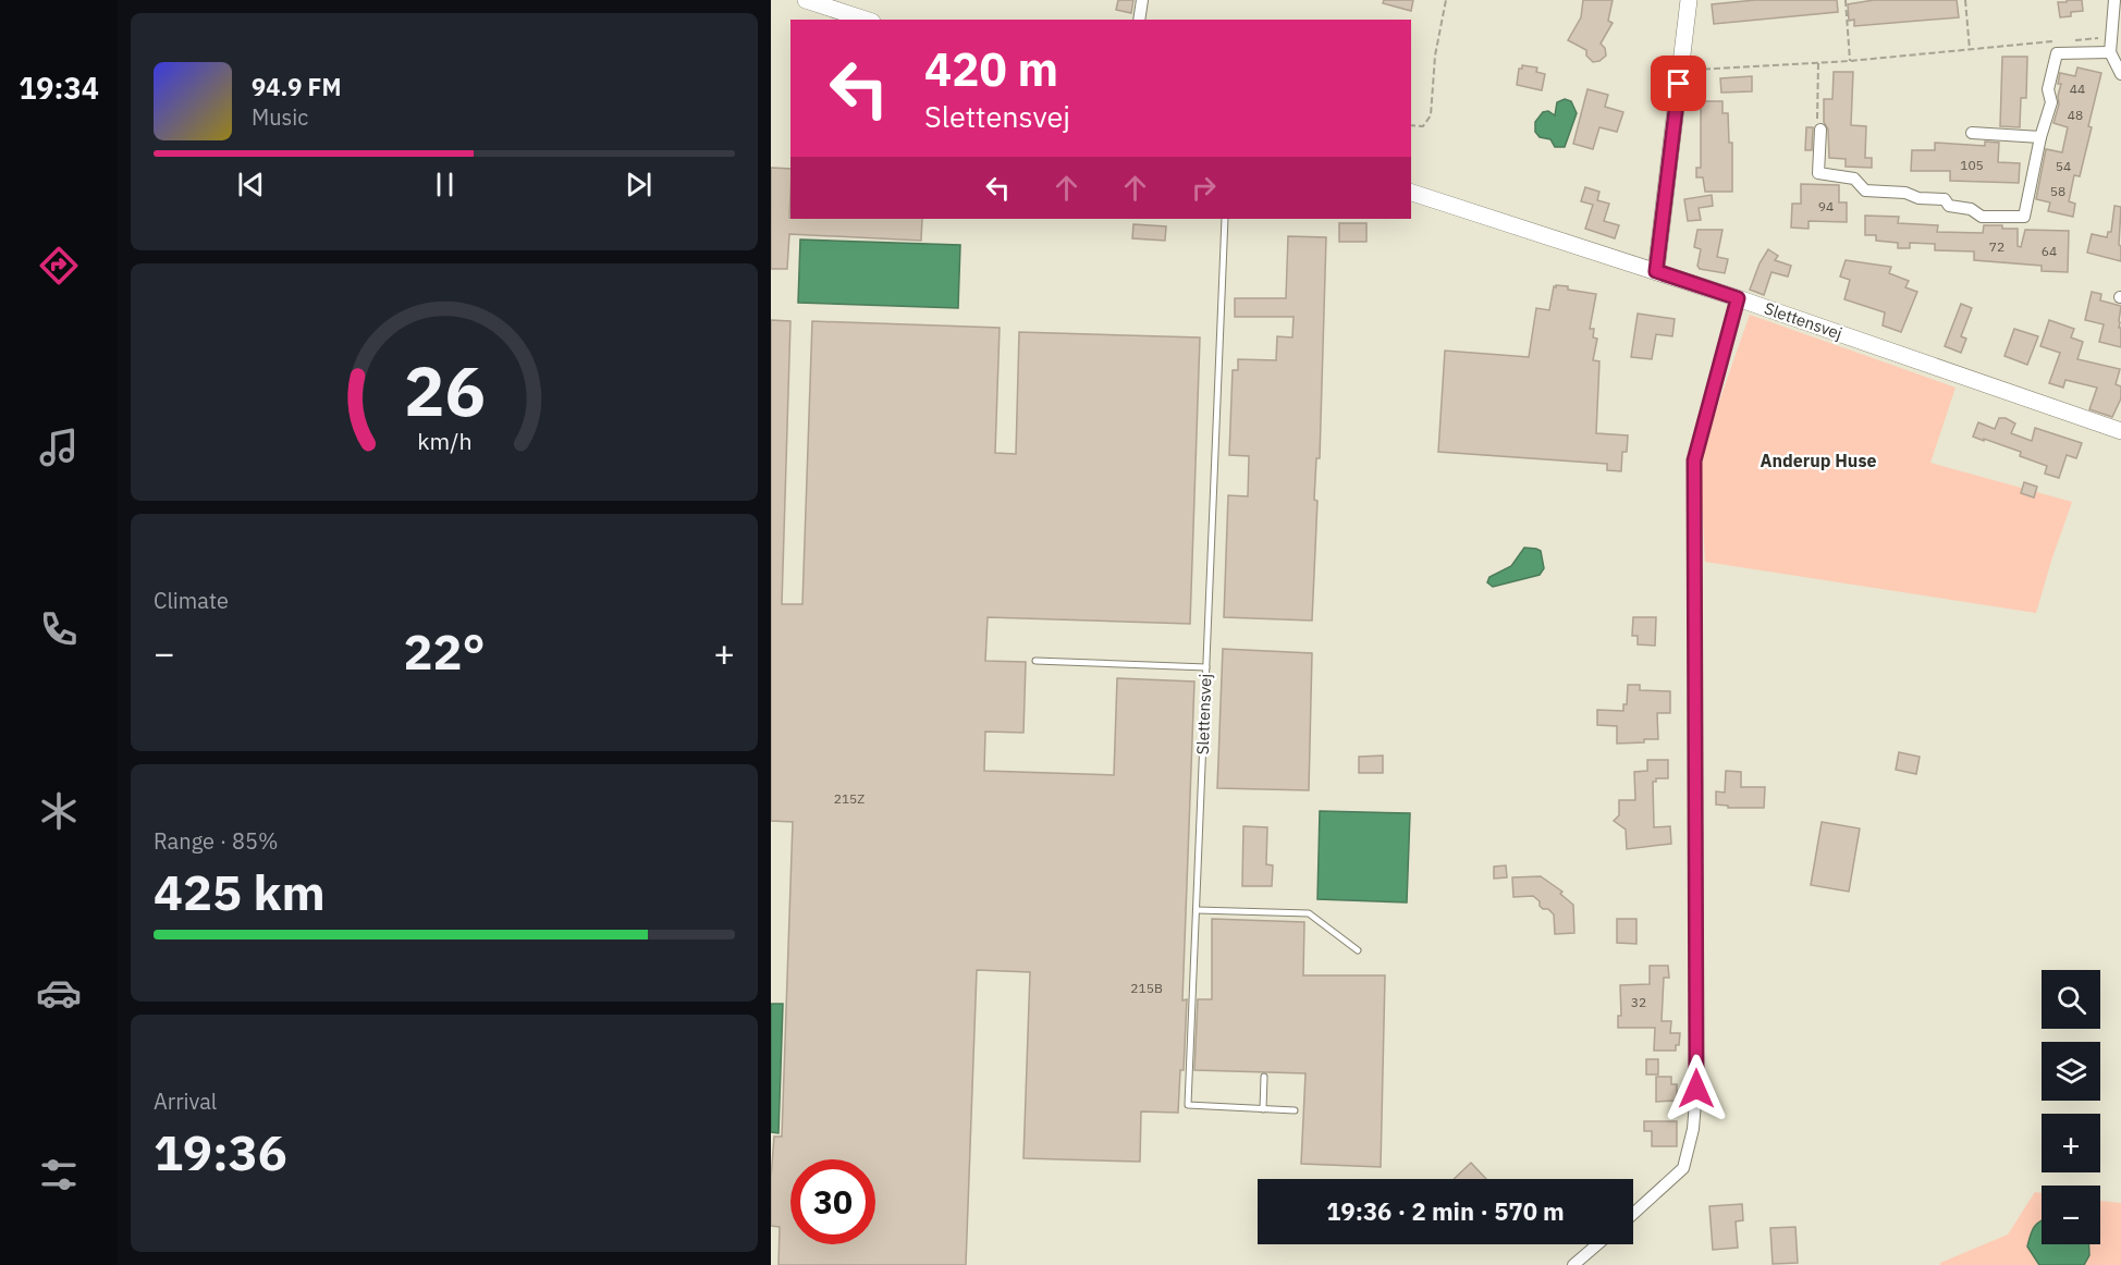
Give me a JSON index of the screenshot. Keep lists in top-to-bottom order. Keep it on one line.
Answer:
{"streets":{"street":["Slettensvej"]},"districts":["Anderup Huse"],"house_numbers":["44","48","105","54","58","94","72","64","215Z","215B","32"],"page":{"tabs":"19:34","turn":["420 m","Slettensvej"],"song":["94.9 FM","Music"],"tile":["Climate",["Range · 85%","425 km"],["Arrival","19:36"]],"heat":["−","22°","+"],"map_buttons":["+","−"],"limit":"30","trip":"19:36 · 2 min · 570 m","gauge":["26","km/h"]}}
